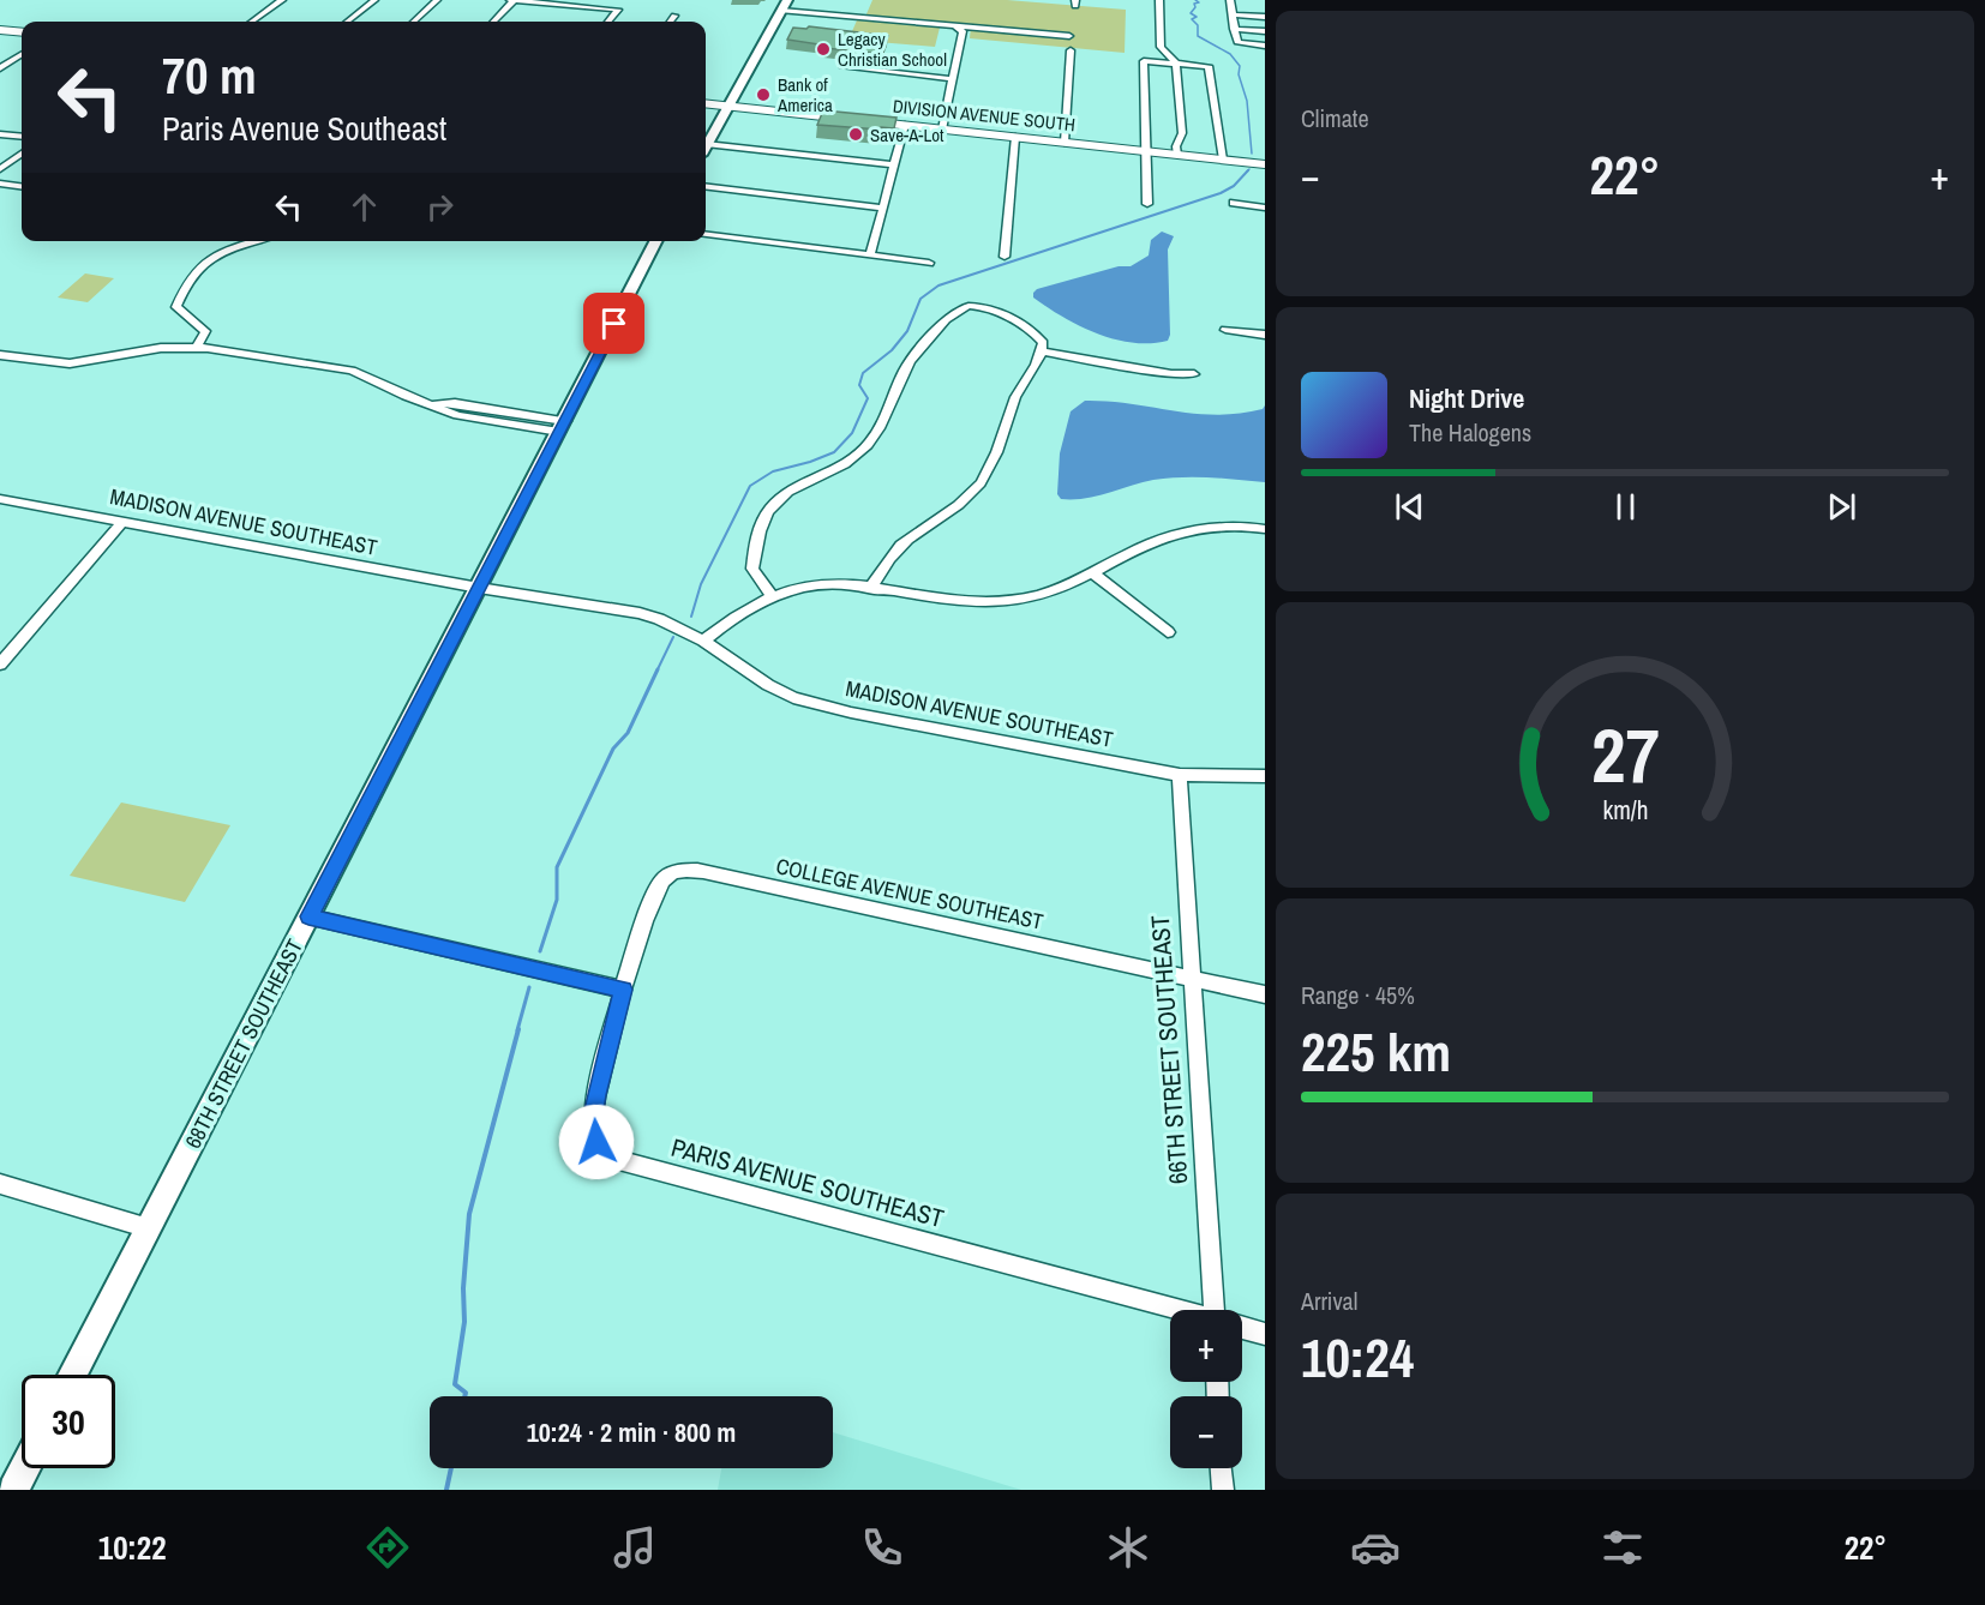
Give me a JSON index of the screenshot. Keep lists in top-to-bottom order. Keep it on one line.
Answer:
{"streets":{"main road":["DIVISION AVENUE SOUTH","68TH STREET SOUTHEAST"],"street":["MADISON AVENUE SOUTHEAST","COLLEGE AVENUE SOUTHEAST","66TH STREET SOUTHEAST","PARIS AVENUE SOUTHEAST"]},"crossings":[["MADISON AVENUE SOUTHEAST","68TH STREET SOUTHEAST"],["MADISON AVENUE SOUTHEAST","66TH STREET SOUTHEAST"],["COLLEGE AVENUE SOUTHEAST","66TH STREET SOUTHEAST"],["COLLEGE AVENUE SOUTHEAST","PARIS AVENUE SOUTHEAST"]],"places":["Legacy Christian School","Bank of America","Save-A-Lot"],"page":{"tile":["Climate",["Range · 45%","225 km"],["Arrival","10:24"]],"turn":["70 m","Paris Avenue Southeast"],"heat":["−","22°","+"],"song":["Night Drive","The Halogens"],"map_buttons":["+","−"],"limit":"30","trip":"10:24 · 2 min · 800 m","tabs":["10:22","22°"],"gauge":["27","km/h"]}}
